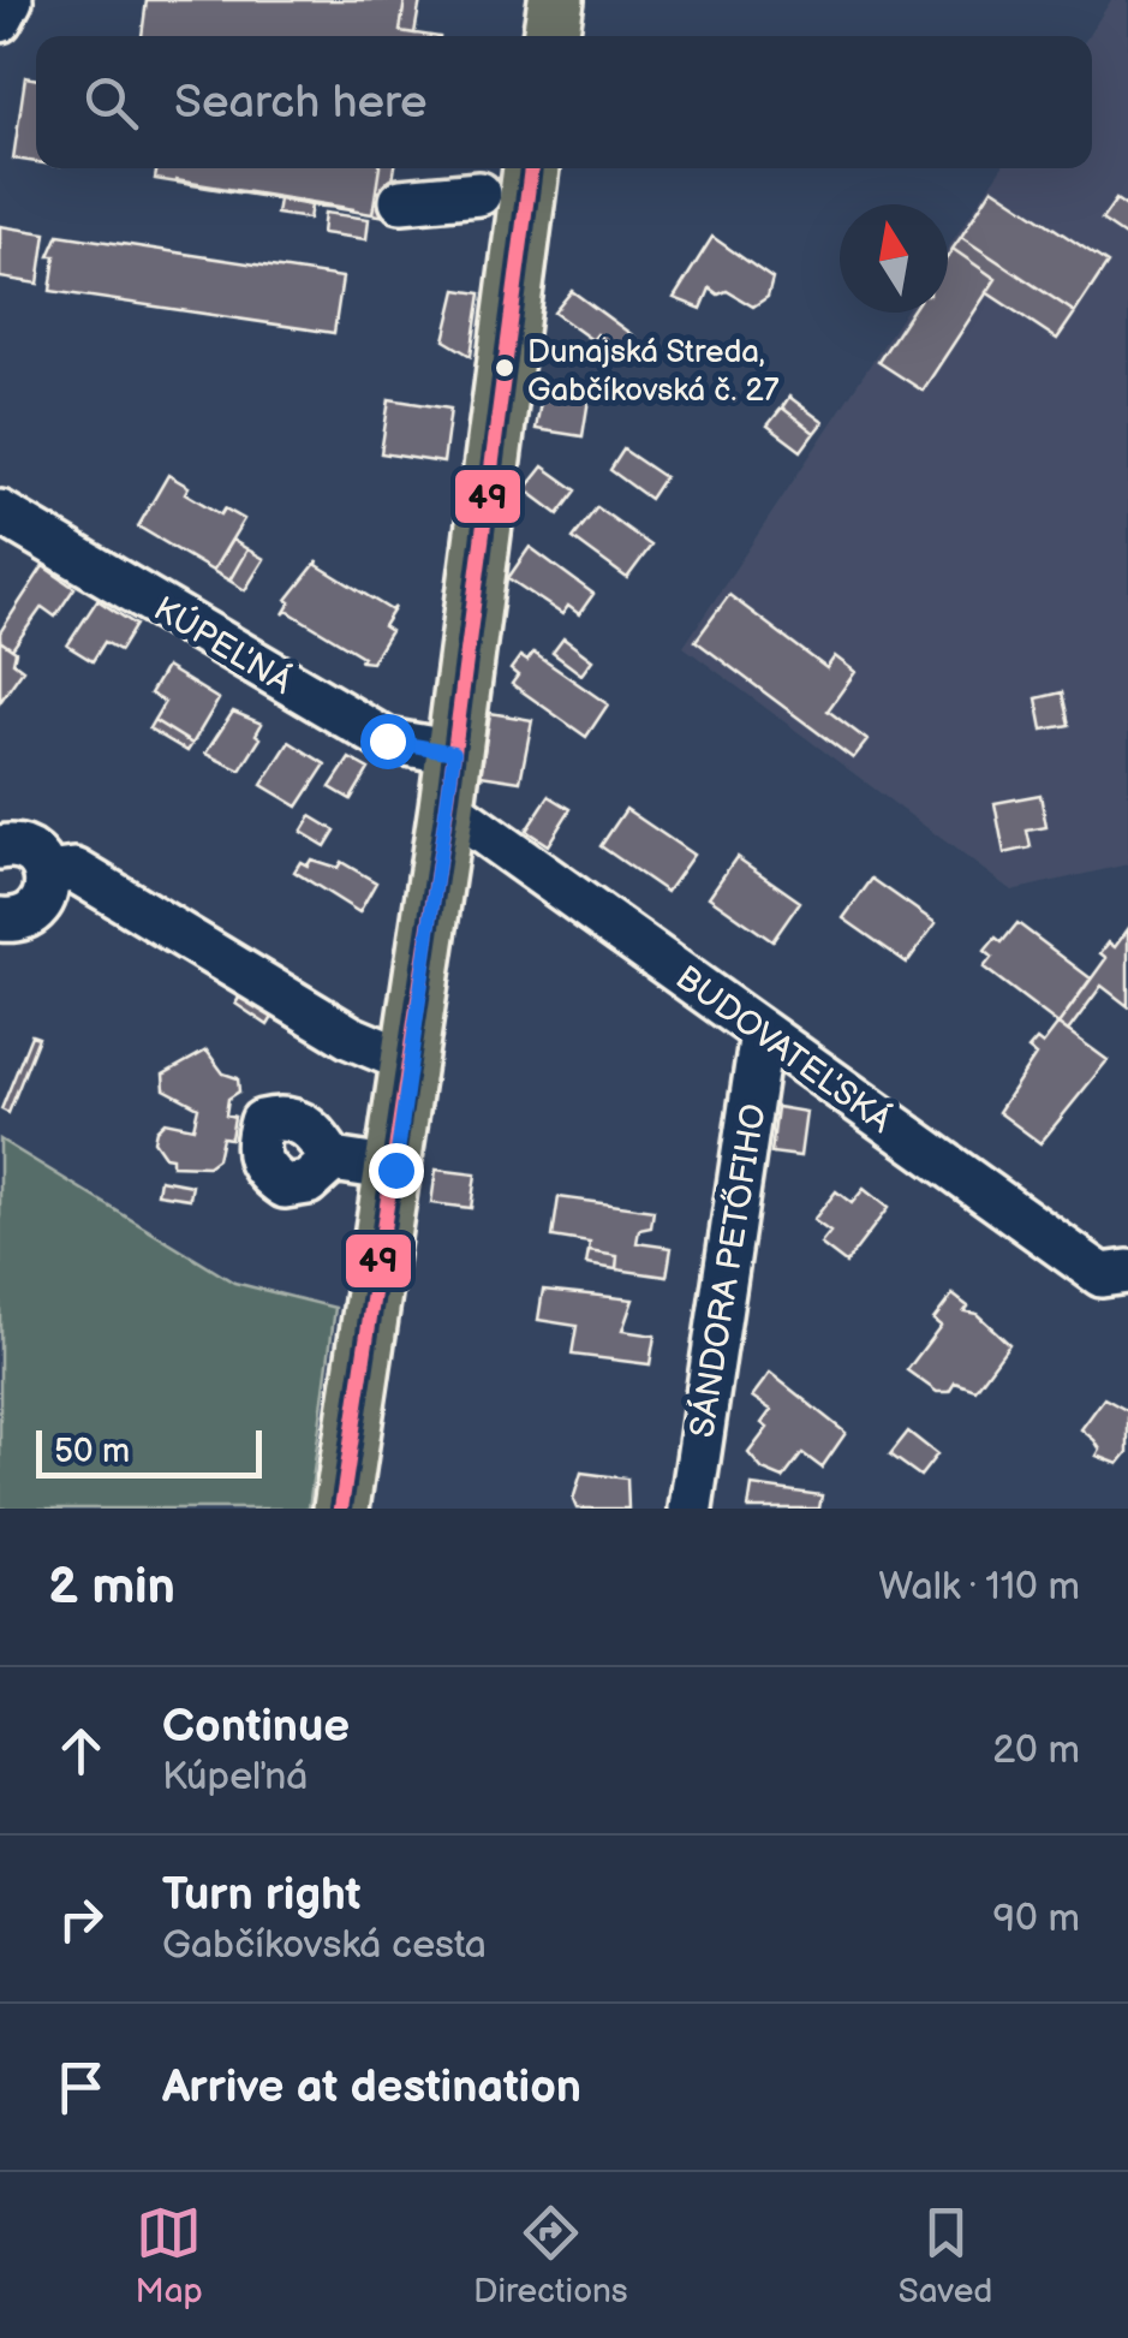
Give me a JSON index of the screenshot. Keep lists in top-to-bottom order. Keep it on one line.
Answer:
{"streets":{"street":["KÚPEĽNÁ","BUDOVATEĽSKÁ","SÁNDORA PETŐFIHO"]},"crossings":[["BUDOVATEĽSKÁ","SÁNDORA PETŐFIHO"]],"places":["Dunajská Streda, Gabčíkovská č. 27"],"lines":["transit line 49"],"scale_bar":"50 m","north":"top","page":{"search":"Search here","scale":"50 m","heading":["2 min","Walk · 110 m"],"list":[["Continue","Kúpeľná","20 m"],["Turn right","Gabčíkovská cesta","90 m"],"Arrive at destination"],"nav":["Map","Directions","Saved"]}}
